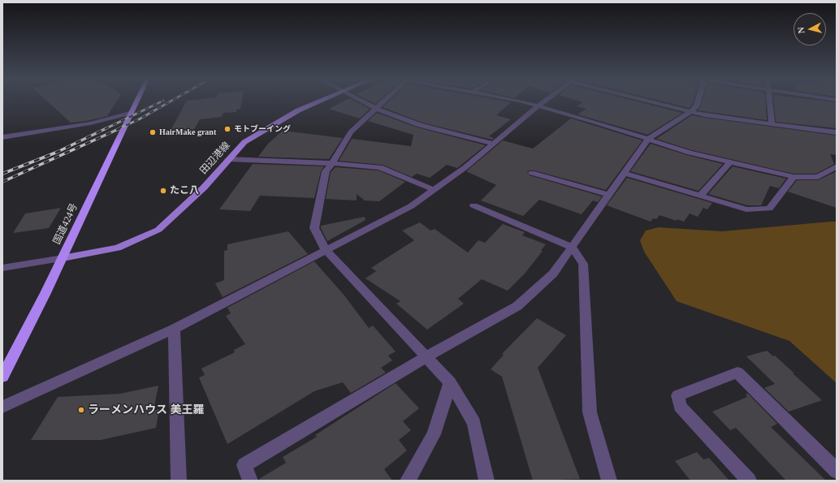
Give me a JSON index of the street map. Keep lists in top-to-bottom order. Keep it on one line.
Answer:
{"streets":{"highway":["国道424号"],"main road":["田辺港線"]},"crossings":[["田辺港線","国道424号"]],"places":["モトブーイング","HairMake grant","たこ八","ラーメンハウス 美王羅"],"north":"left"}
